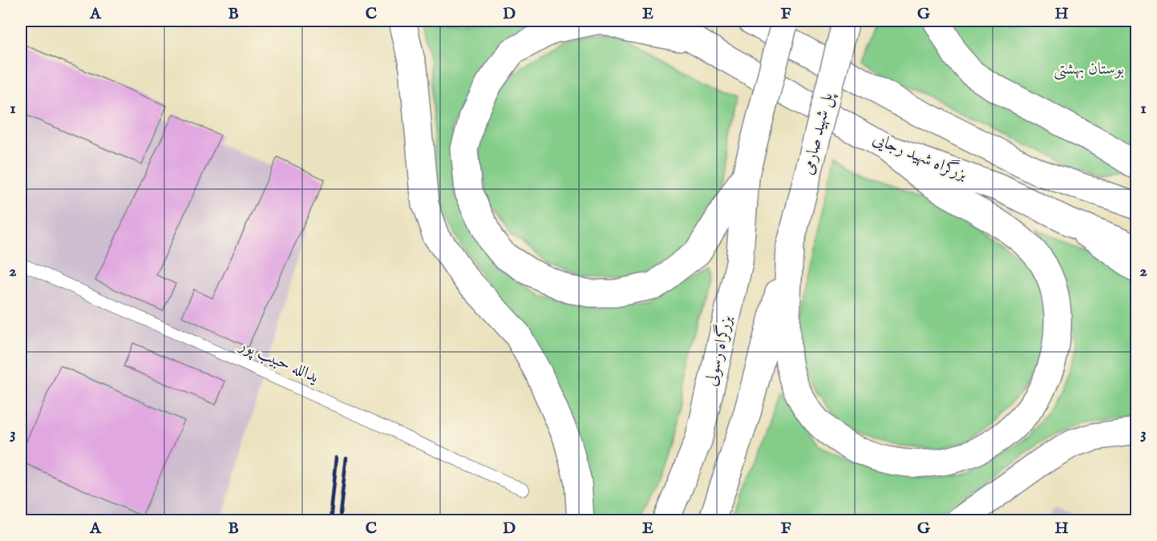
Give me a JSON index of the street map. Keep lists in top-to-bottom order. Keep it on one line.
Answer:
{"streets":{"main road":["پل شهید صارمی","بزرگراه شهید رجایی","بزرگراه رسولی"],"lane":["یدالله حبیب پور"]},"parks":["بوستان بهشتی"],"grid":{"columns":["A","B","C","D","E","F","G","H"],"rows":["1","2","3"]}}
